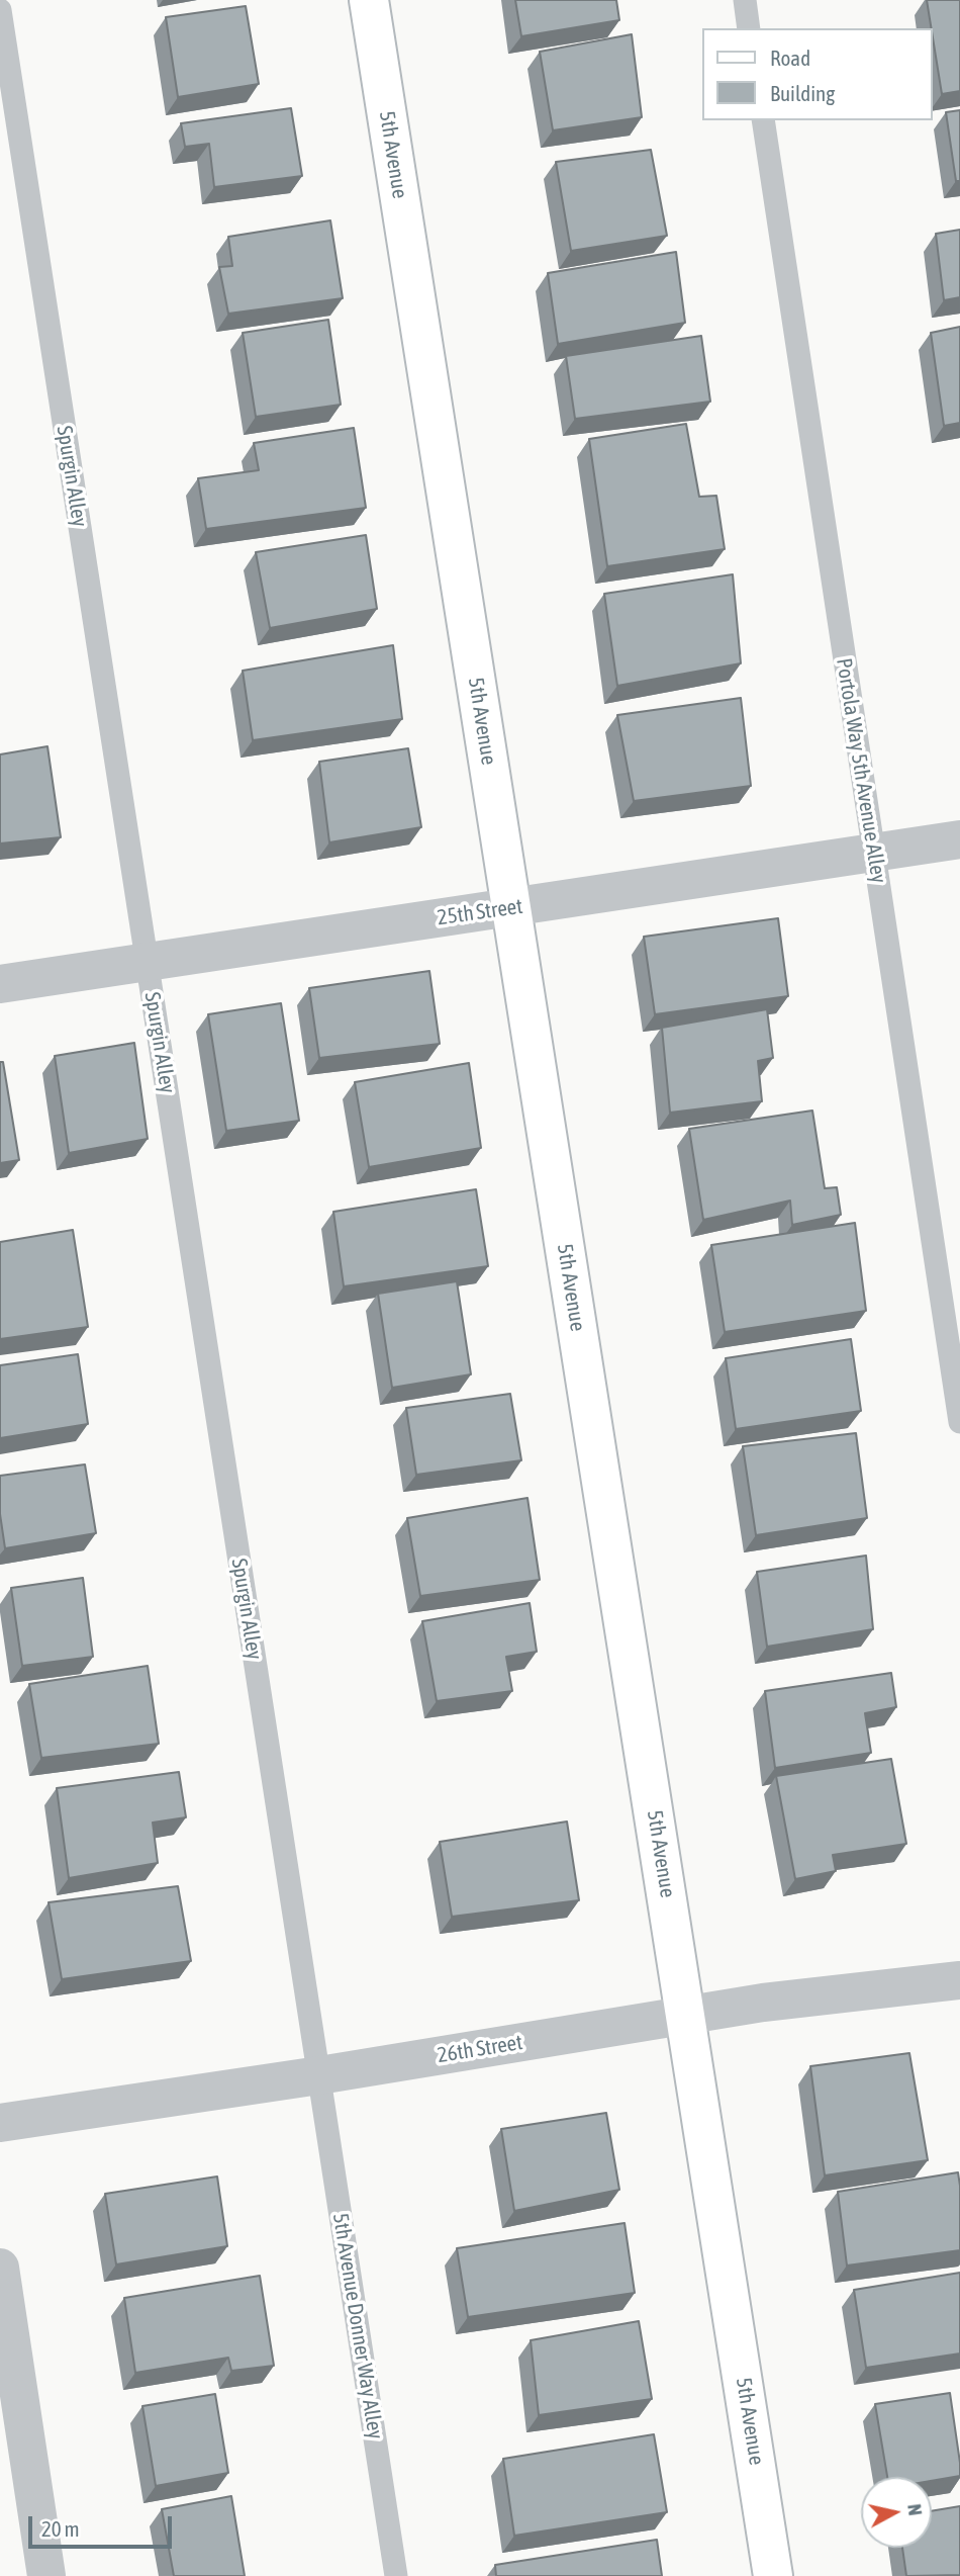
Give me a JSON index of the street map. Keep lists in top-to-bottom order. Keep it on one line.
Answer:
{"streets":{"street":["5th Avenue","25th Street","26th Street"],"lane":["Spurgin Alley","Portola Way 5th Avenue Alley","5th Avenue Donner Way Alley"]},"crossings":[["5th Avenue","25th Street"],["5th Avenue","26th Street"],["Spurgin Alley","25th Street"],["Spurgin Alley","26th Street"],["Spurgin Alley","5th Avenue Donner Way Alley"],["Portola Way 5th Avenue Alley","25th Street"],["26th Street","5th Avenue Donner Way Alley"]],"legend":["Road","Building"],"scale_bar":"20 m","north":"right"}
